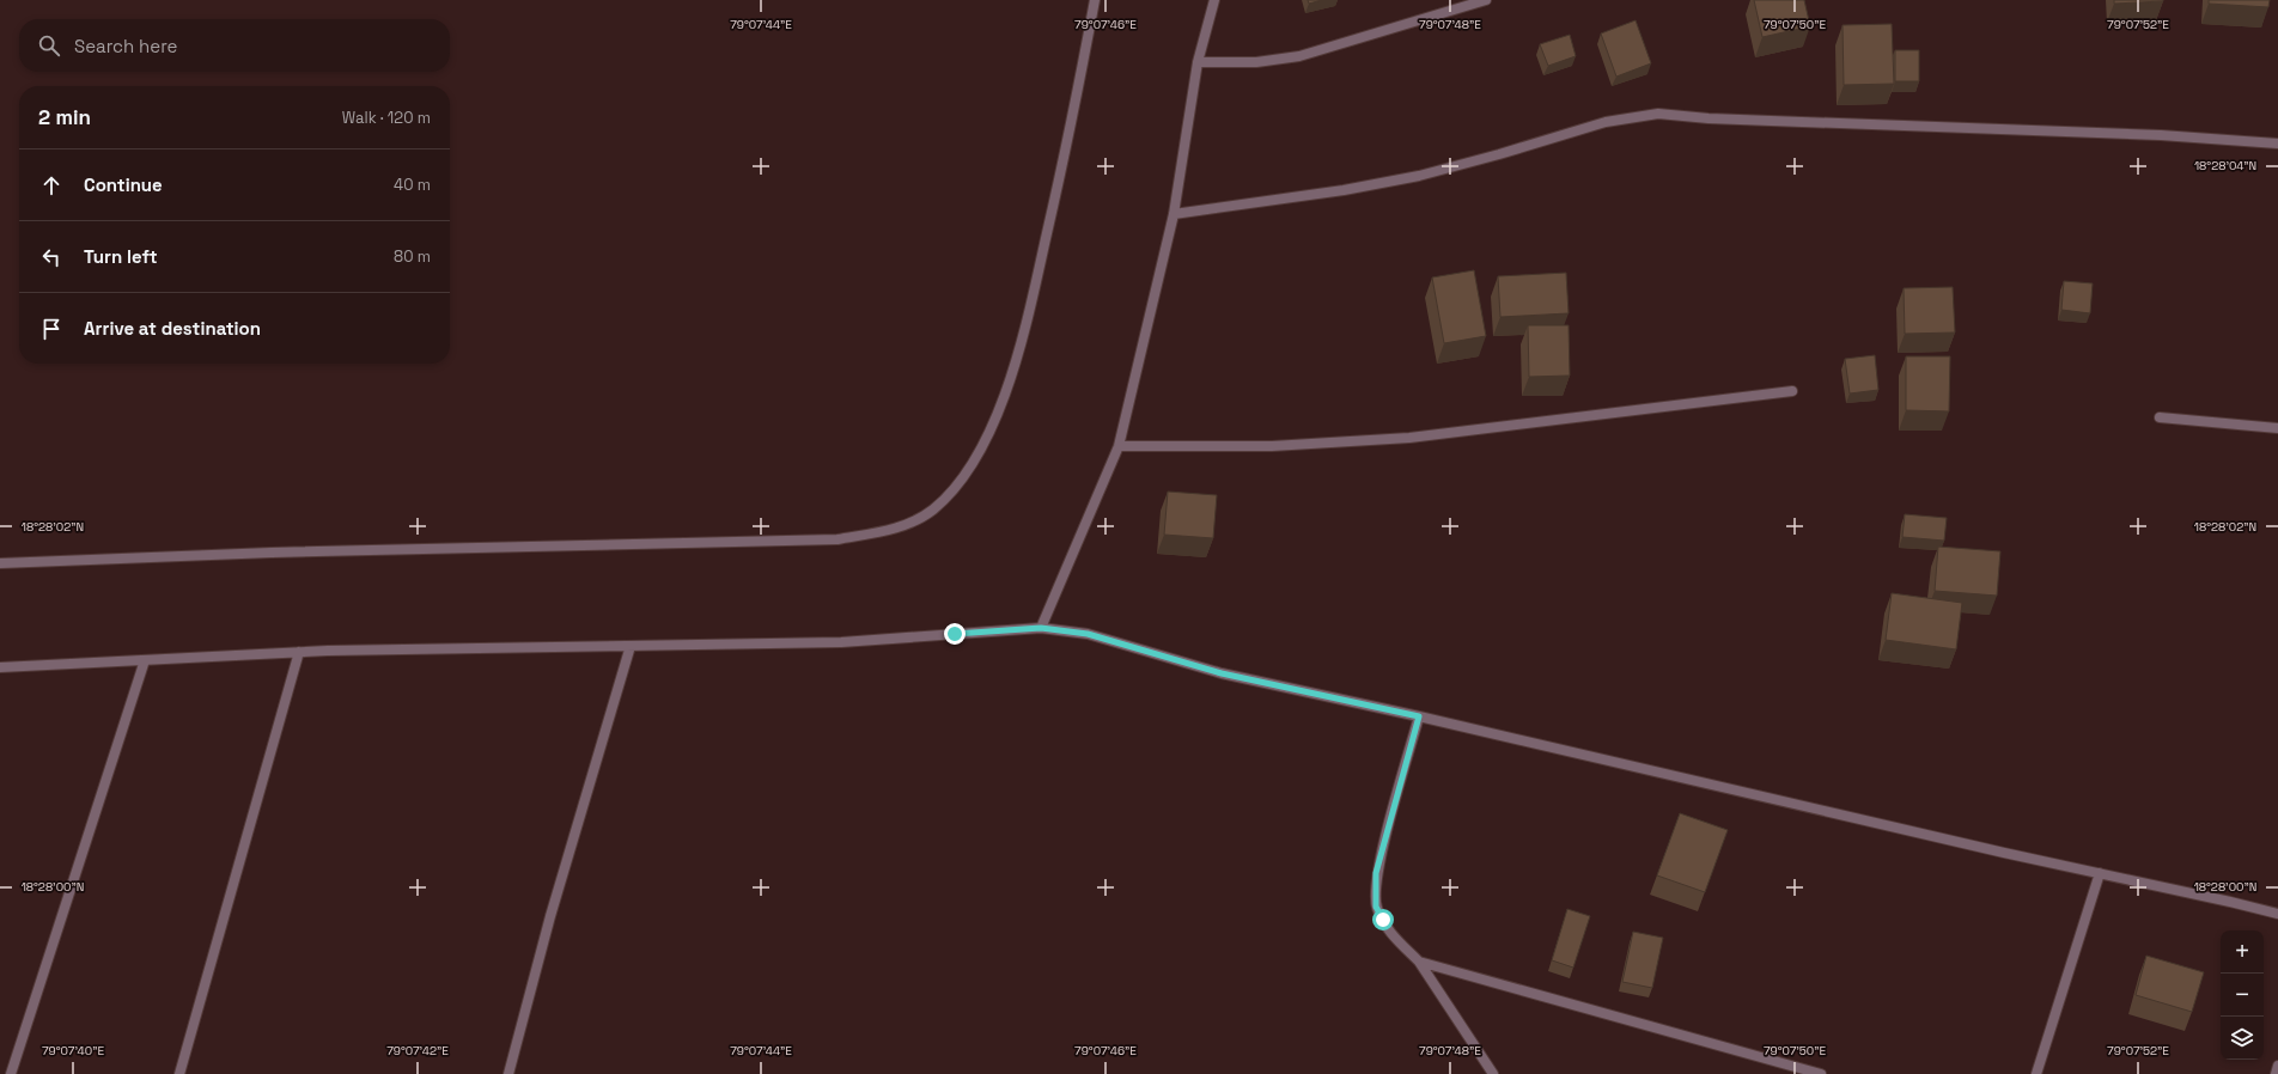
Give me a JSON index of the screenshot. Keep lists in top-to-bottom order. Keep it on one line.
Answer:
{"page":{"search":"Search here","heading":["2 min","Walk · 120 m"],"list":[["Continue","40 m"],["Turn left","80 m"],"Arrive at destination"],"map_buttons":["+","−"]},"coordinates":["79°07'44\"E","79°07'46\"E","79°07'48\"E","79°07'50\"E","79°07'52\"E","18°28'04\"N","18°28'02\"N","18°28'00\"N","79°07'40\"E","79°07'42\"E"]}
